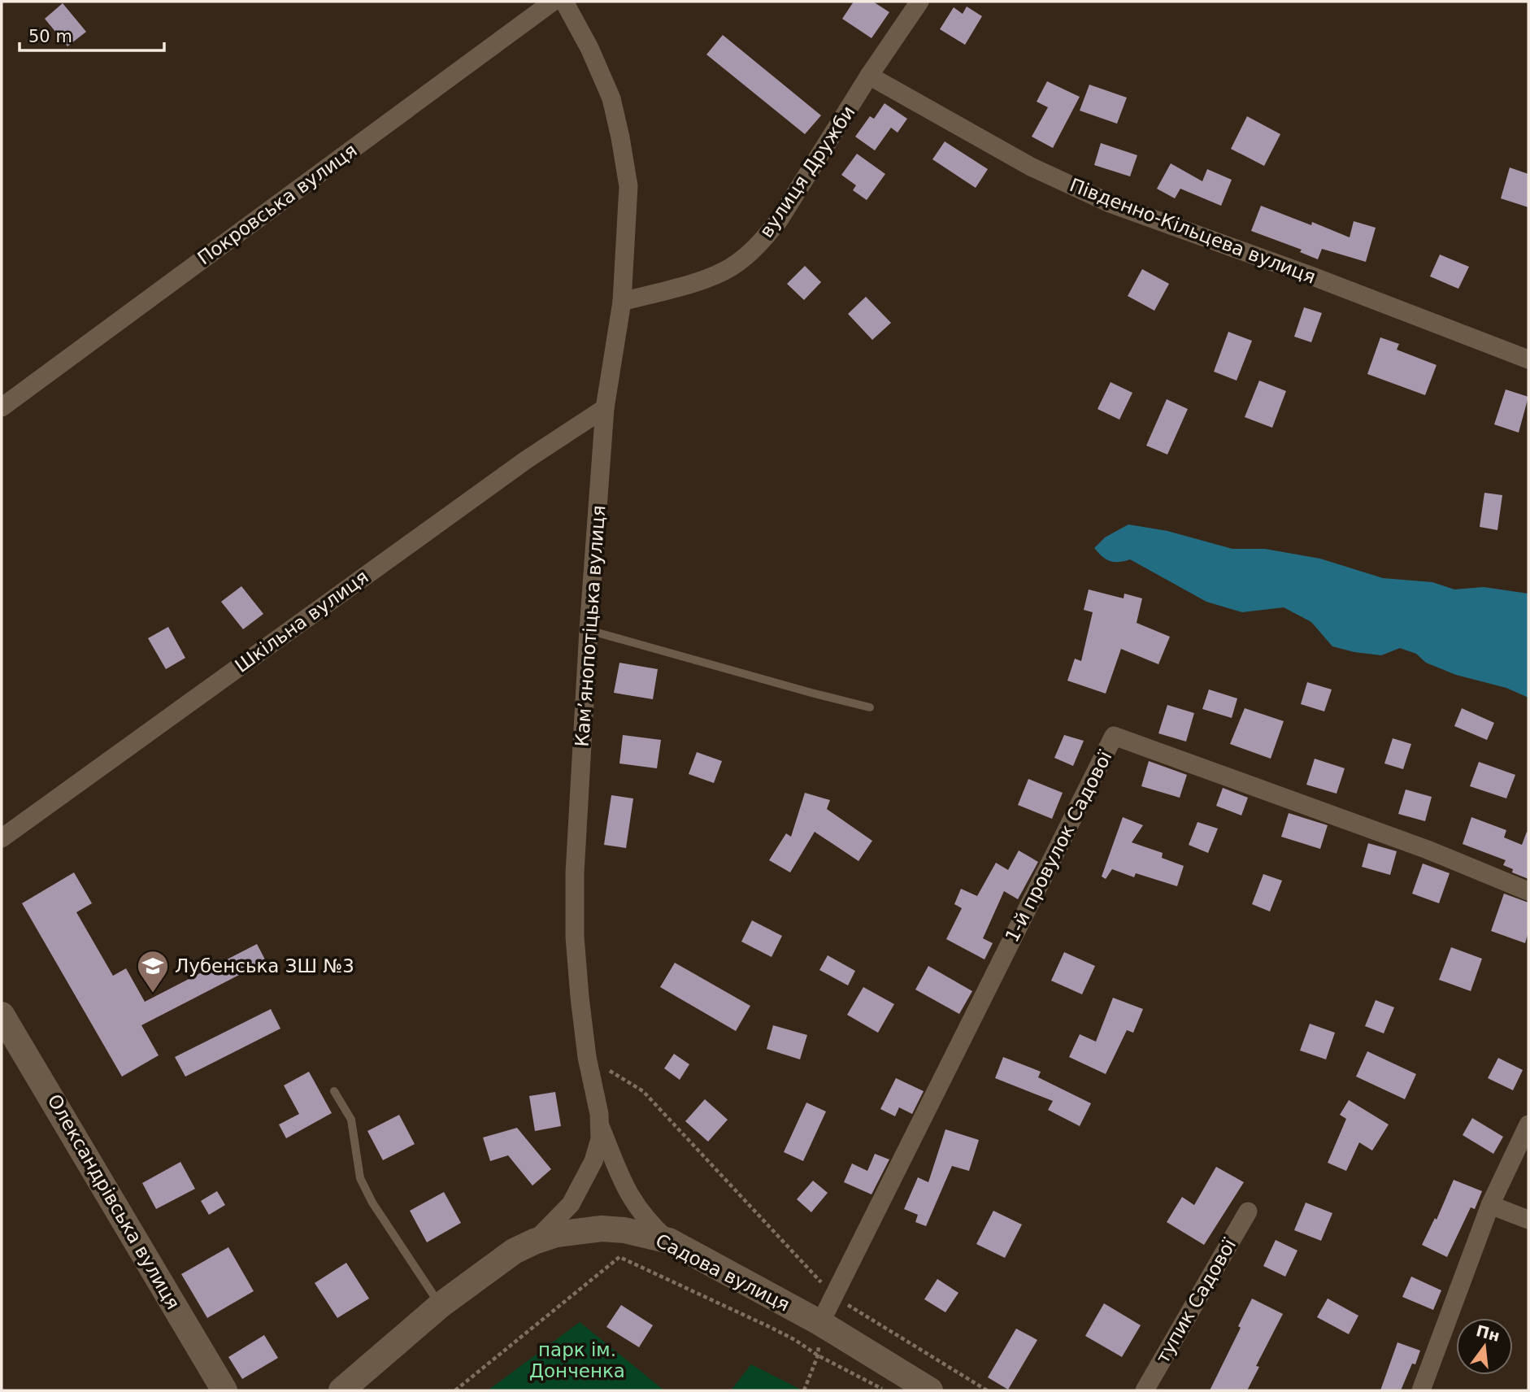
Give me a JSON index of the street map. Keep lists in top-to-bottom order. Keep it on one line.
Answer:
{"streets":{"main road":["Олександрівська вулиця","Садова вулиця"],"street":["вулиця Дружби","Покровська вулиця","Південно-Кільцева вулиця","Шкільна вулиця","Камʼянопотіцька вулиця","1-й провулок Садової","тупик Садової"]},"crossings":[["вулиця Дружби","Південно-Кільцева вулиця"],["вулиця Дружби","Камʼянопотіцька вулиця"],["Шкільна вулиця","Камʼянопотіцька вулиця"],["Камʼянопотіцька вулиця","Садова вулиця"],["1-й провулок Садової","Садова вулиця"]],"parks":["парк ім. Донченка"],"places":{"school or university":["Лубенська ЗШ №3"]},"scale_bar":"50 m","north":"top"}
